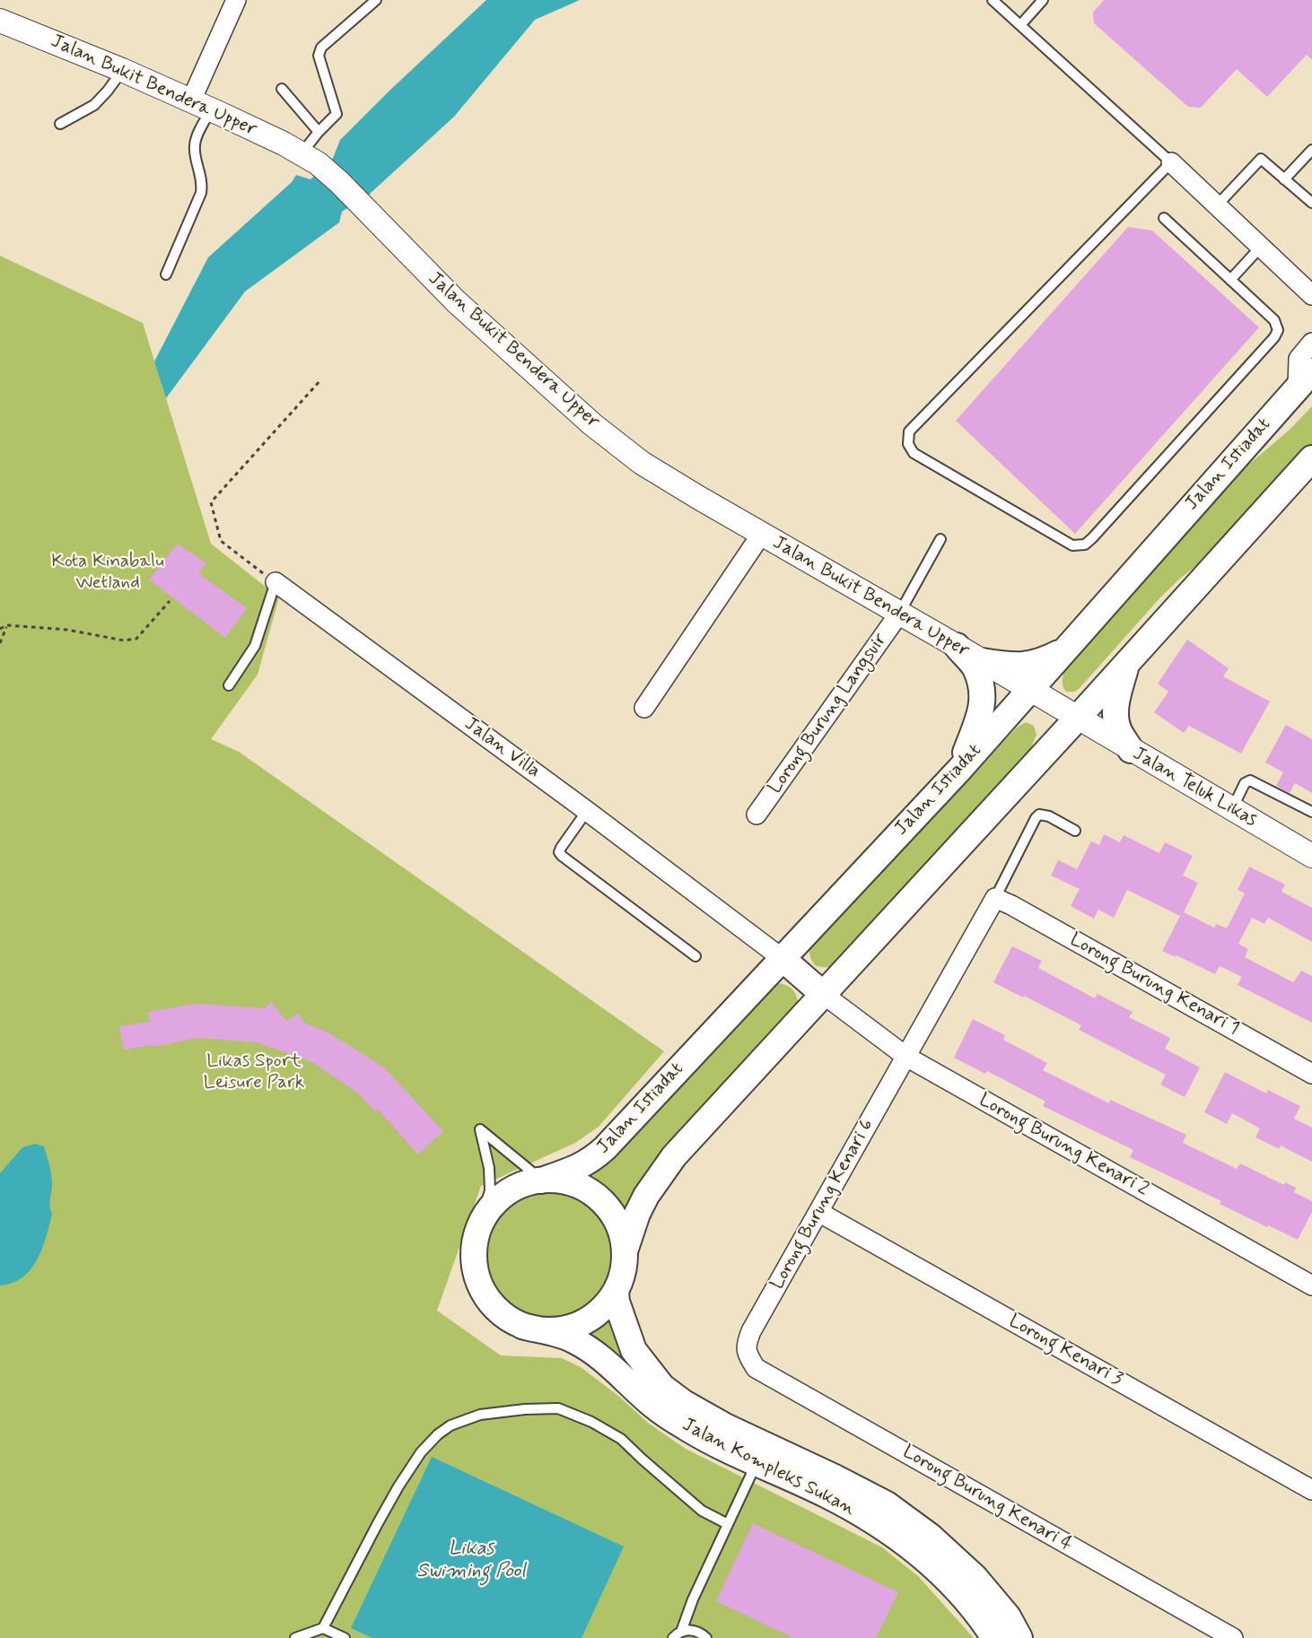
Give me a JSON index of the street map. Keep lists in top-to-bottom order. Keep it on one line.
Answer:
{"streets":{"main road":["Jalan Istiadat","Jalan Kompleks Sukan"],"street":["Jalan Bukit Bendera Upper","Lorong Burung Langsuir","Jalan Villa","Jalan Teluk Likas","Lorong Burung Kenari 1","Lorong Burung Kenari 2","Lorong Burung Kenari 6","Lorong Kenari 3","Lorong Burung Kenari 4"]},"crossings":[["Jalan Bukit Bendera Upper","Jalan Istiadat"],["Jalan Bukit Bendera Upper","Lorong Burung Langsuir"],["Jalan Bukit Bendera Upper","Jalan Teluk Likas"],["Jalan Istiadat","Jalan Villa"],["Jalan Istiadat","Jalan Kompleks Sukan"],["Lorong Burung Kenari 1","Lorong Burung Kenari 6"],["Lorong Burung Kenari 2","Lorong Burung Kenari 6"],["Lorong Burung Kenari 6","Lorong Kenari 3"],["Lorong Burung Kenari 6","Lorong Burung Kenari 4"]],"water":["Likas Swiming Pool"],"parks":["Kota Kinabalu Wetland","Likas Sport Leisure Park"]}
